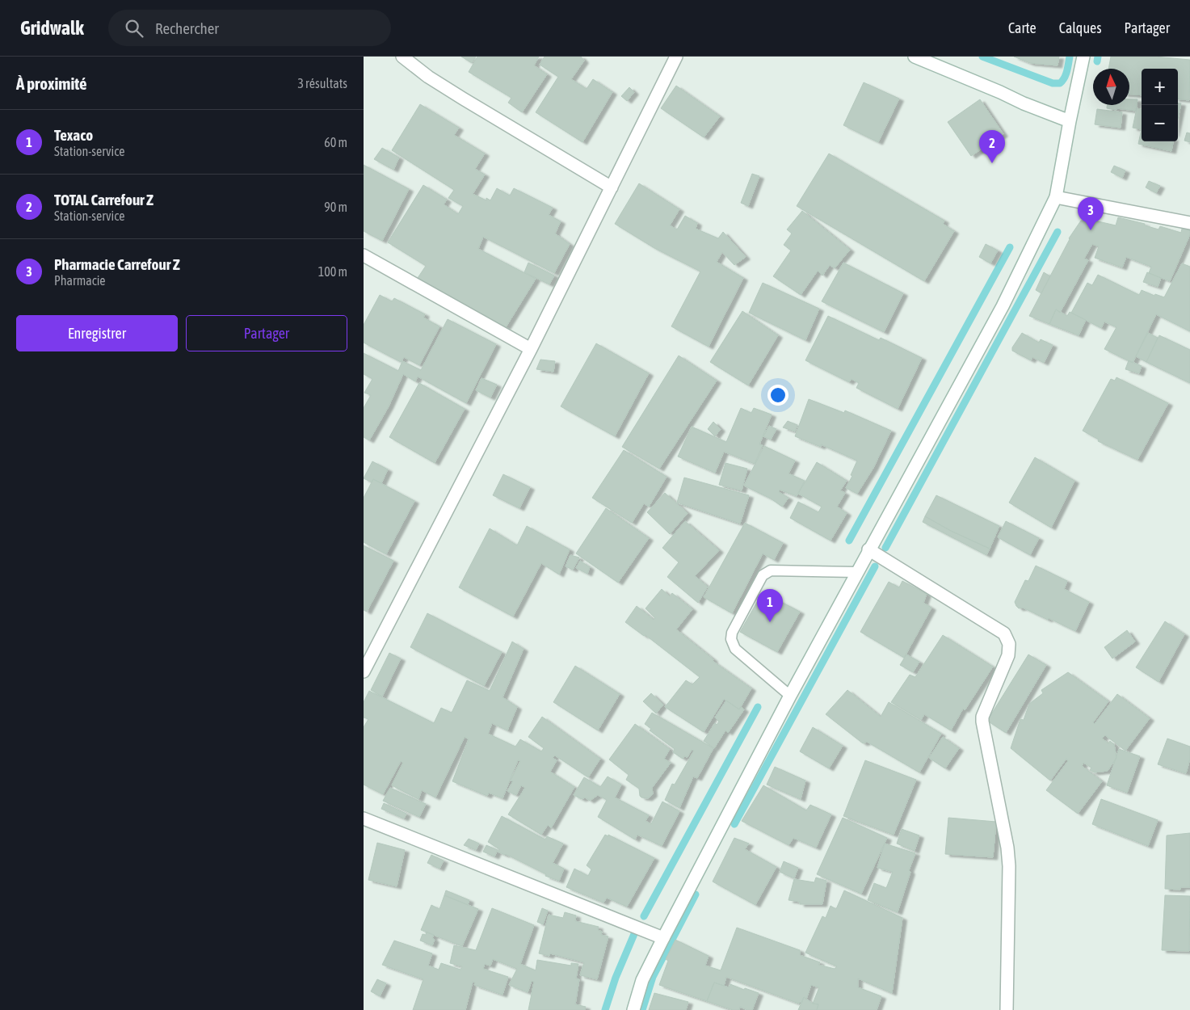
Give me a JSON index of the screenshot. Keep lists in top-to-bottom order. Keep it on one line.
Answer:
{"north":"top","page":{"header":"Gridwalk","search":"Rechercher","nav":["Carte","Calques","Partager"],"heading":["À proximité","3 résultats"],"map_buttons":["+","−"],"list":[{"mark":"1","name":"Texaco","note":"Station-service","value":"60 m"},{"mark":"2","name":"TOTAL Carrefour Z","note":"Station-service","value":"90 m"},{"mark":"3","name":"Pharmacie Carrefour Z","note":"Pharmacie","value":"100 m"}],"pins":["2","3","1"],"buttons":["Enregistrer","Partager"]}}
